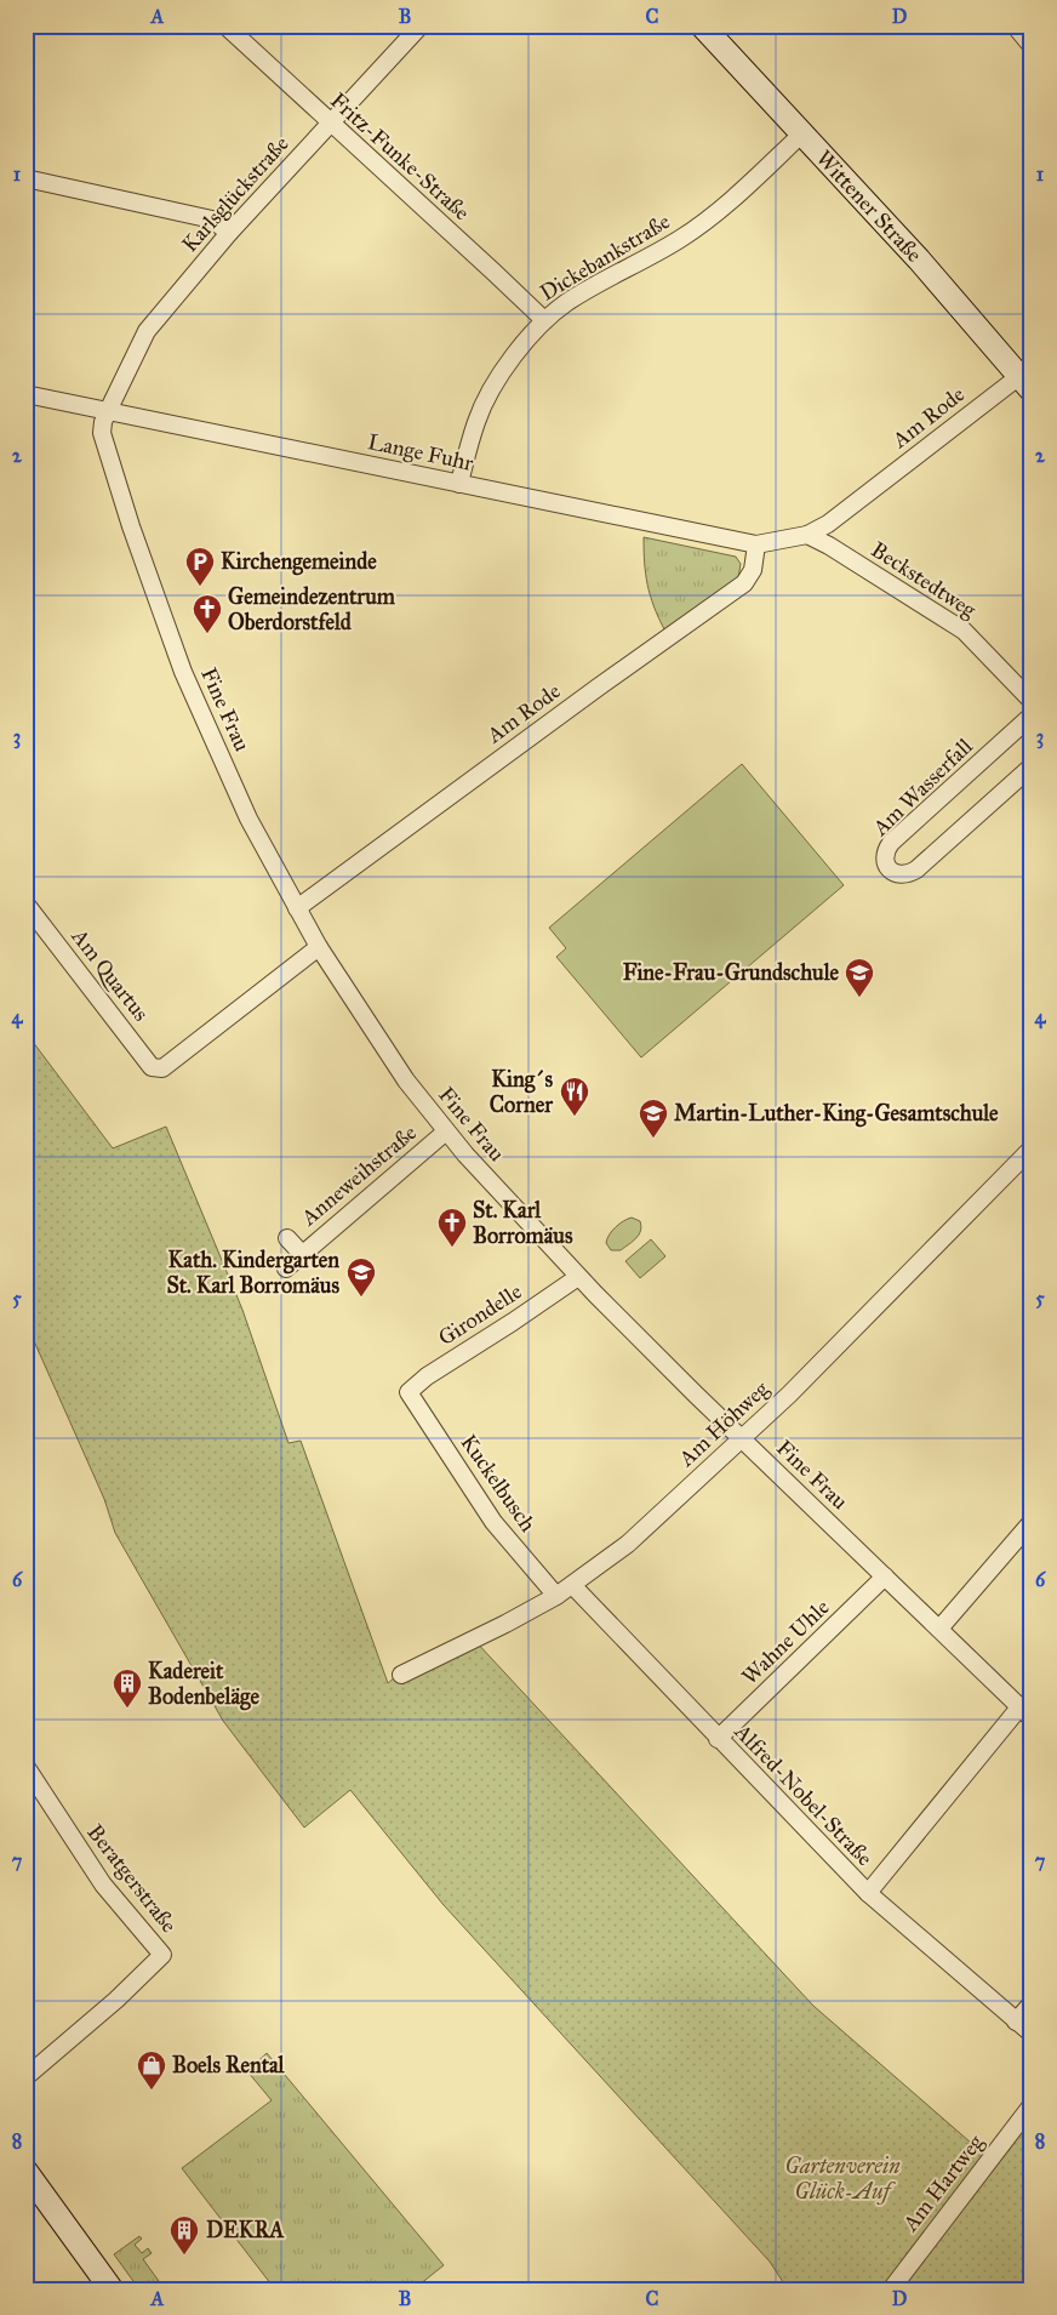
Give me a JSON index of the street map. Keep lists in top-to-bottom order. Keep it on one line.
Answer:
{"streets":{"main road":["Wittener Straße"],"street":["Fritz-Funke-Straße","Karlsglückstraße","Dickebankstraße","Am Rode","Lange Fuhr","Beckstedtweg","Fine Frau","Am Wasserfall","Am Quartus","Anneweihstraße","Girondelle","Am Höhweg","Kuckelbusch","Wahne Uhle","Alfred-Nobel-Straße","Beratgerstraße","Am Hartweg"]},"crossings":[["Fritz-Funke-Straße","Karlsglückstraße"],["Fritz-Funke-Straße","Dickebankstraße"],["Karlsglückstraße","Lange Fuhr"],["Karlsglückstraße","Fine Frau"],["Wittener Straße","Dickebankstraße"],["Wittener Straße","Am Rode"],["Dickebankstraße","Lange Fuhr"],["Am Rode","Lange Fuhr"],["Am Rode","Beckstedtweg"],["Am Rode","Fine Frau"],["Lange Fuhr","Beckstedtweg"],["Lange Fuhr","Fine Frau"],["Fine Frau","Am Quartus"],["Fine Frau","Anneweihstraße"],["Fine Frau","Girondelle"],["Fine Frau","Am Höhweg"],["Fine Frau","Wahne Uhle"],["Girondelle","Kuckelbusch"],["Am Höhweg","Kuckelbusch"],["Am Höhweg","Alfred-Nobel-Straße"],["Wahne Uhle","Alfred-Nobel-Straße"]],"parks":["Gartenverein Glück-Auf"],"places":{"parking":["Kirchengemeinde"],"church":["Gemeindezentrum Oberdorstfeld","St. Karl Borromäus"],"school or university":["Fine-Frau-Grundschule","Martin-Luther-King-Gesamtschule","Kath. Kindergarten St. Karl Borromäus"],"restaurant":["King´s Corner"],"building":["Kadereit Bodenbeläge","DEKRA"],"shop":["Boels Rental"]},"grid":{"columns":["A","B","C","D"],"rows":["1","2","3","4","5","6","7","8"]}}
